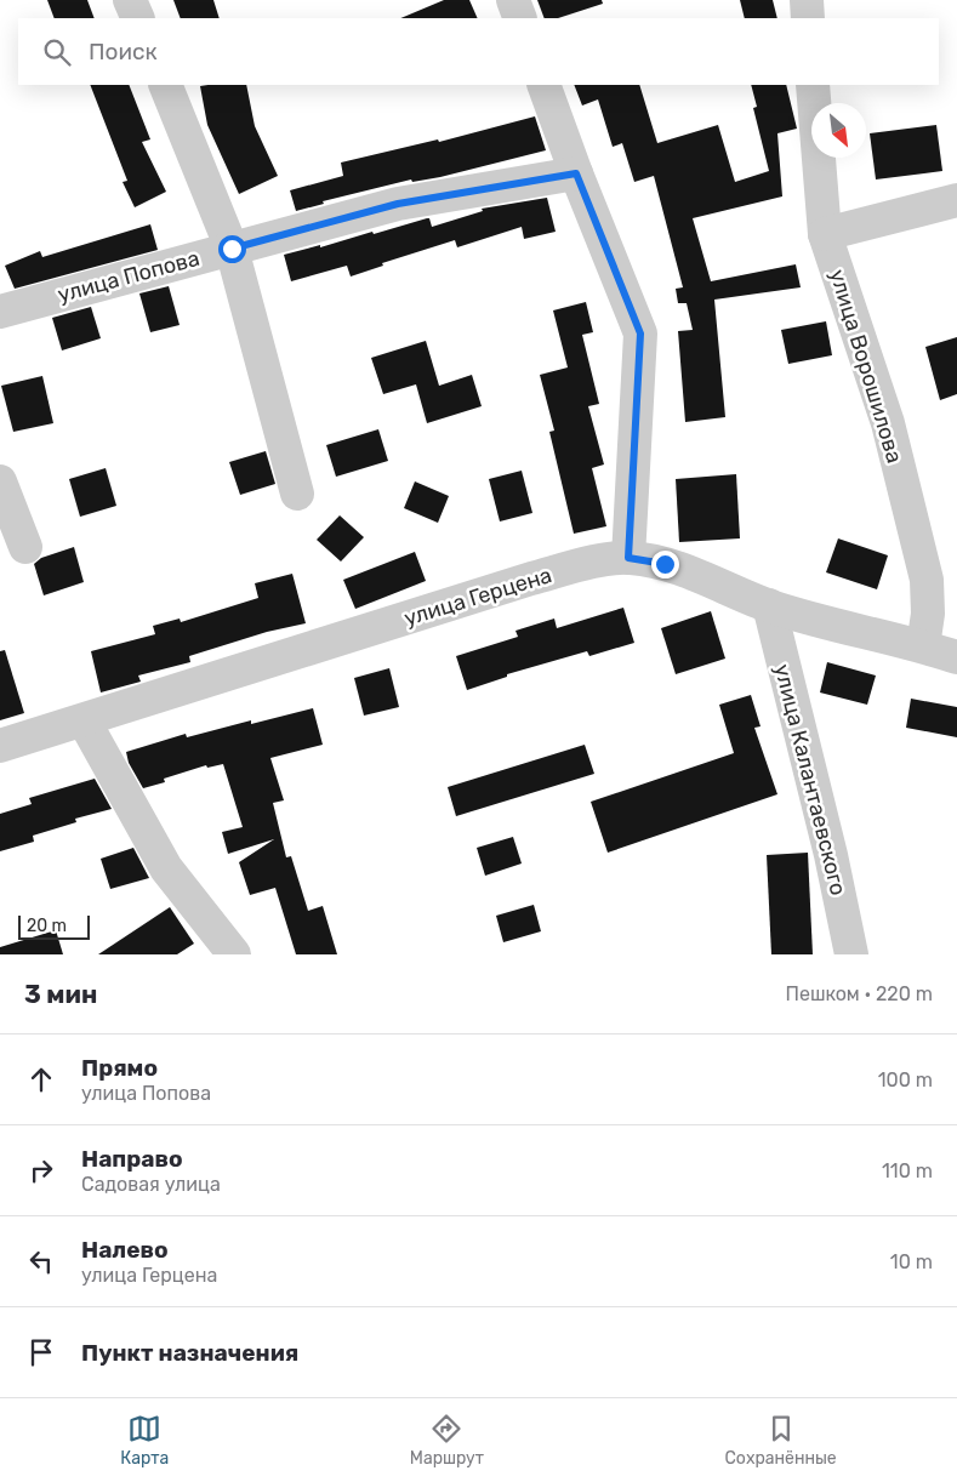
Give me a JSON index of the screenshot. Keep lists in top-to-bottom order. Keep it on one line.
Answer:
{"streets":{"street":["улица Попова","улица Ворошилова","улица Герцена","улица Калантаевского"]},"crossings":[["улица Ворошилова","улица Герцена"],["улица Герцена","улица Калантаевского"]],"scale_bar":"20 m","north":"bottom right","page":{"search":"Поиск","scale":"20 m","heading":["3 мин","Пешком · 220 m"],"list":[["Прямо","улица Попова","100 m"],["Направо","Садовая улица","110 m"],["Налево","улица Герцена","10 m"],"Пункт назначения"],"nav":["Карта","Маршрут","Сохранённые"]}}
